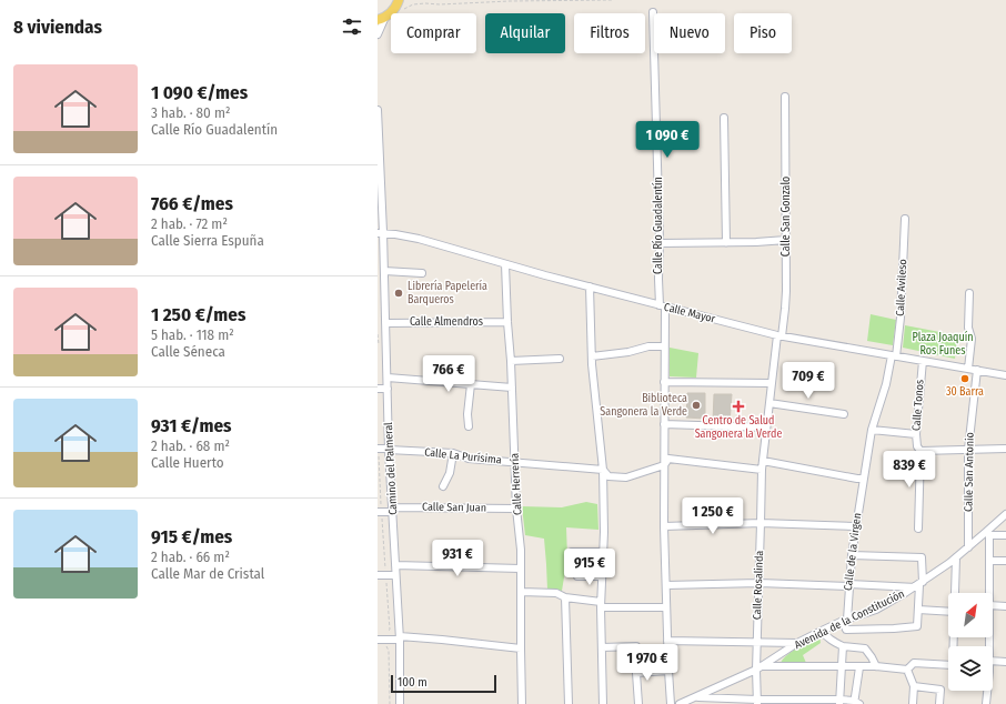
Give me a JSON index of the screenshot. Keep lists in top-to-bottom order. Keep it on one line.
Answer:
{"streets":{"street":["Calle San Gonzalo","Calle Río Guadalentín","Calle Avileso","Calle Mayor","Calle Almendros","Calle Tonos","Calle La Purísima","Camino del Palmeral","Calle San Antonio","Calle Herrería","Calle San Juan","Calle de la Virgen","Calle Rosalinda","Avenida de la Constitución"]},"crossings":[["Calle San Gonzalo","Calle Mayor"],["Calle San Gonzalo","Calle Rosalinda"],["Calle Río Guadalentín","Calle Mayor"],["Calle Río Guadalentín","Calle La Purísima"],["Calle Avileso","Calle Mayor"],["Calle Avileso","Calle de la Virgen"],["Calle Mayor","Calle Tonos"],["Calle Mayor","Camino del Palmeral"],["Calle Mayor","Calle San Antonio"],["Calle Mayor","Calle Herrería"],["Calle Mayor","Calle de la Virgen"],["Calle Mayor","Calle Rosalinda"],["Calle Almendros","Camino del Palmeral"],["Calle Almendros","Calle Herrería"],["Calle La Purísima","Camino del Palmeral"],["Calle La Purísima","Calle Herrería"],["Calle La Purísima","Calle Rosalinda"],["Camino del Palmeral","Calle San Juan"],["Calle San Antonio","Avenida de la Constitución"],["Calle Herrería","Calle San Juan"],["Calle de la Virgen","Avenida de la Constitución"],["Calle Rosalinda","Avenida de la Constitución"]],"parks":["Plaza Joaquín Ros Funes"],"places":{"other":["Librería Papelería Barqueros","30 Barra","Biblioteca Sangonera la Verde"],"health":["Centro de Salud Sangonera la Verde"]},"scale_bar":"100 m","north":"top right","page":{"heading":"8 viviendas","chip":["Comprar","Alquilar","Filtros","Nuevo","Piso"],"list":[{"name":"1 090 €/mes","note":"3 hab. · 80 m² · Calle Río Guadalentín"},{"name":"766 €/mes","note":"2 hab. · 72 m² · Calle Sierra Espuña"},{"name":"1 250 €/mes","note":"5 hab. · 118 m² · Calle Séneca"},{"name":"931 €/mes","note":"2 hab. · 68 m² · Calle Huerto"},{"name":"915 €/mes","note":"2 hab. · 66 m² · Calle Mar de Cristal"}],"price":["1 090 €","766 €","709 €","839 €","1 250 €","931 €","915 €","1 970 €"],"scale":"100 m"}}
